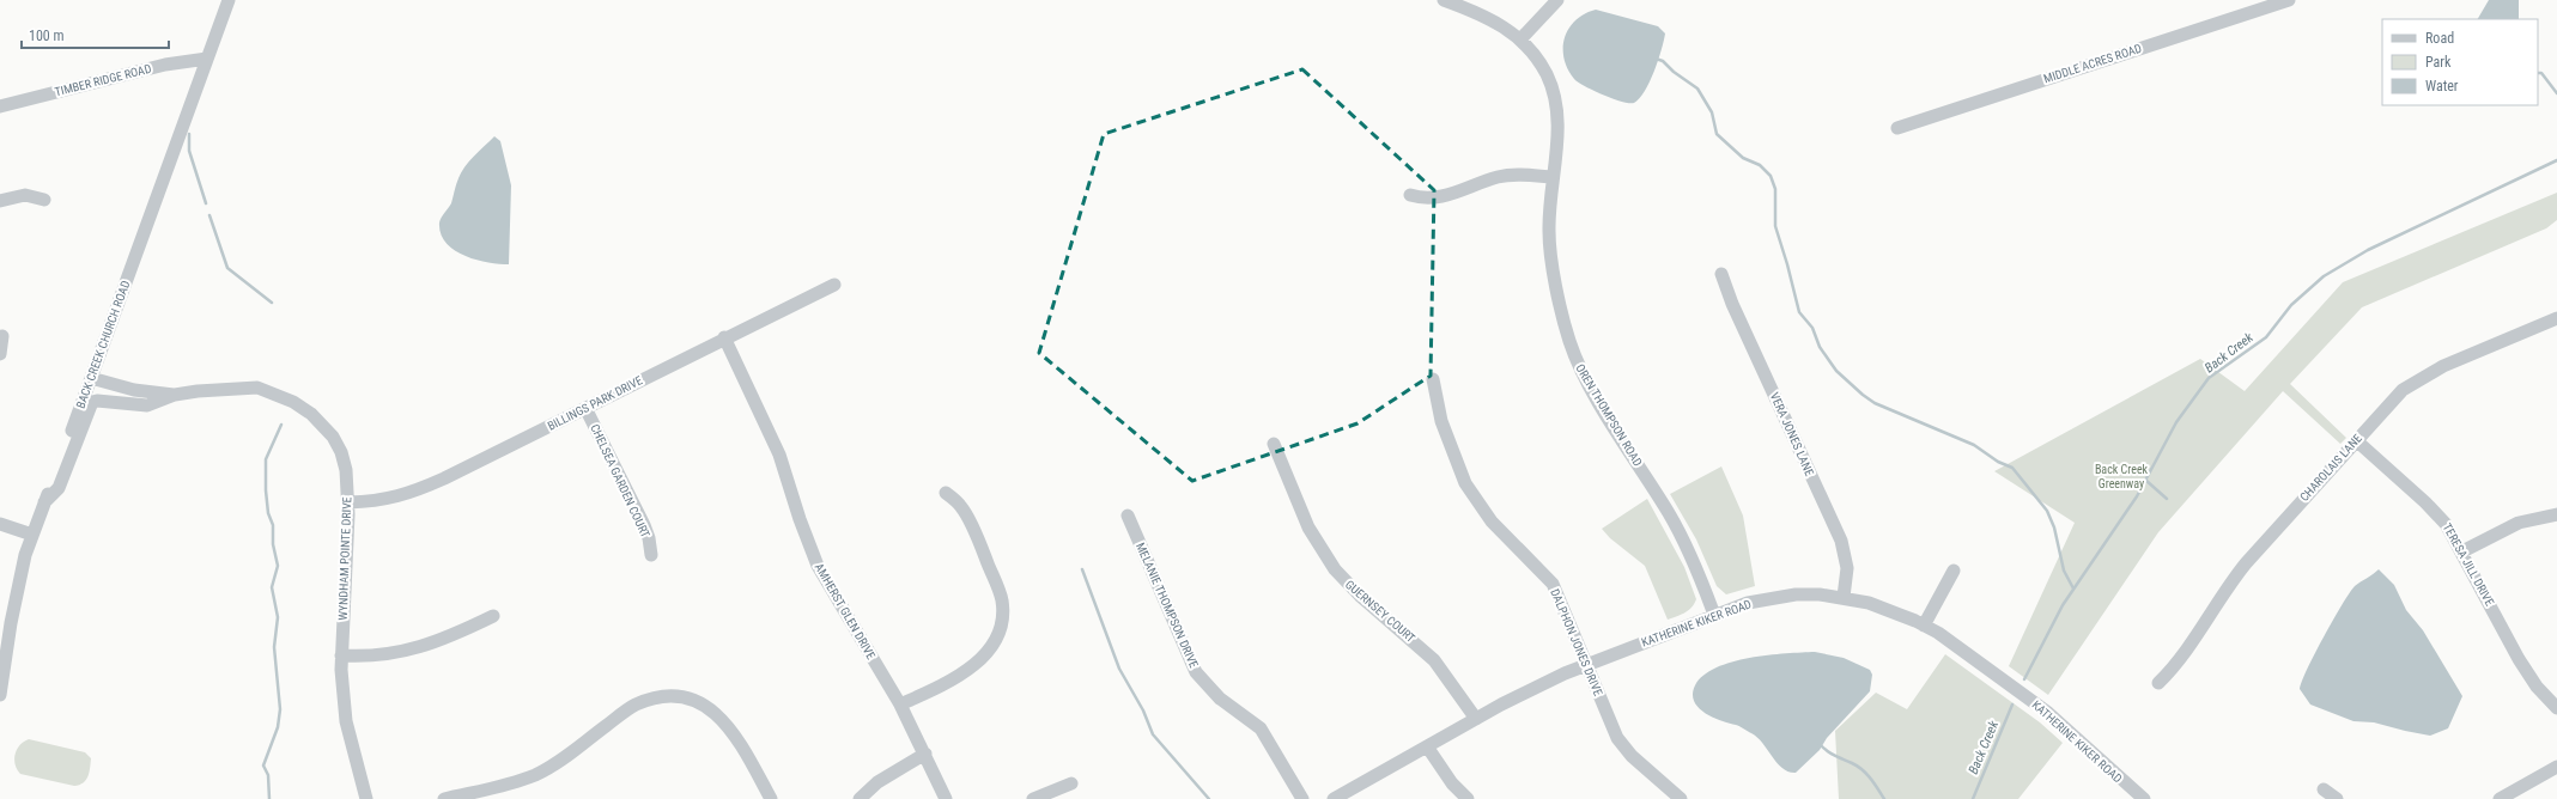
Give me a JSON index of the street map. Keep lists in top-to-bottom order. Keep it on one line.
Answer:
{"streets":{"street":["MIDDLE ACRES ROAD","TIMBER RIDGE ROAD","BACK CREEK CHURCH ROAD","BILLINGS PARK DRIVE","OREN THOMPSON ROAD","VERA JONES LANE","CHAROLAIS LANE","CHELSEA GARDEN COURT","WYNDHAM POINTE DRIVE","TERESA JILL DRIVE","MELANIE THOMPSON DRIVE","AMHERST GLEN DRIVE","GUERNSEY COURT","KATHERINE KIKER ROAD","DALPHON JONES DRIVE"]},"crossings":[["TIMBER RIDGE ROAD","BACK CREEK CHURCH ROAD"],["BACK CREEK CHURCH ROAD","WYNDHAM POINTE DRIVE"],["BILLINGS PARK DRIVE","CHELSEA GARDEN COURT"],["BILLINGS PARK DRIVE","WYNDHAM POINTE DRIVE"],["BILLINGS PARK DRIVE","AMHERST GLEN DRIVE"],["OREN THOMPSON ROAD","KATHERINE KIKER ROAD"],["VERA JONES LANE","KATHERINE KIKER ROAD"],["CHAROLAIS LANE","TERESA JILL DRIVE"],["GUERNSEY COURT","KATHERINE KIKER ROAD"],["KATHERINE KIKER ROAD","DALPHON JONES DRIVE"]],"water":["Back Creek"],"parks":["Back Creek Greenway"],"legend":["Road","Park","Water"],"scale_bar":"100 m"}
